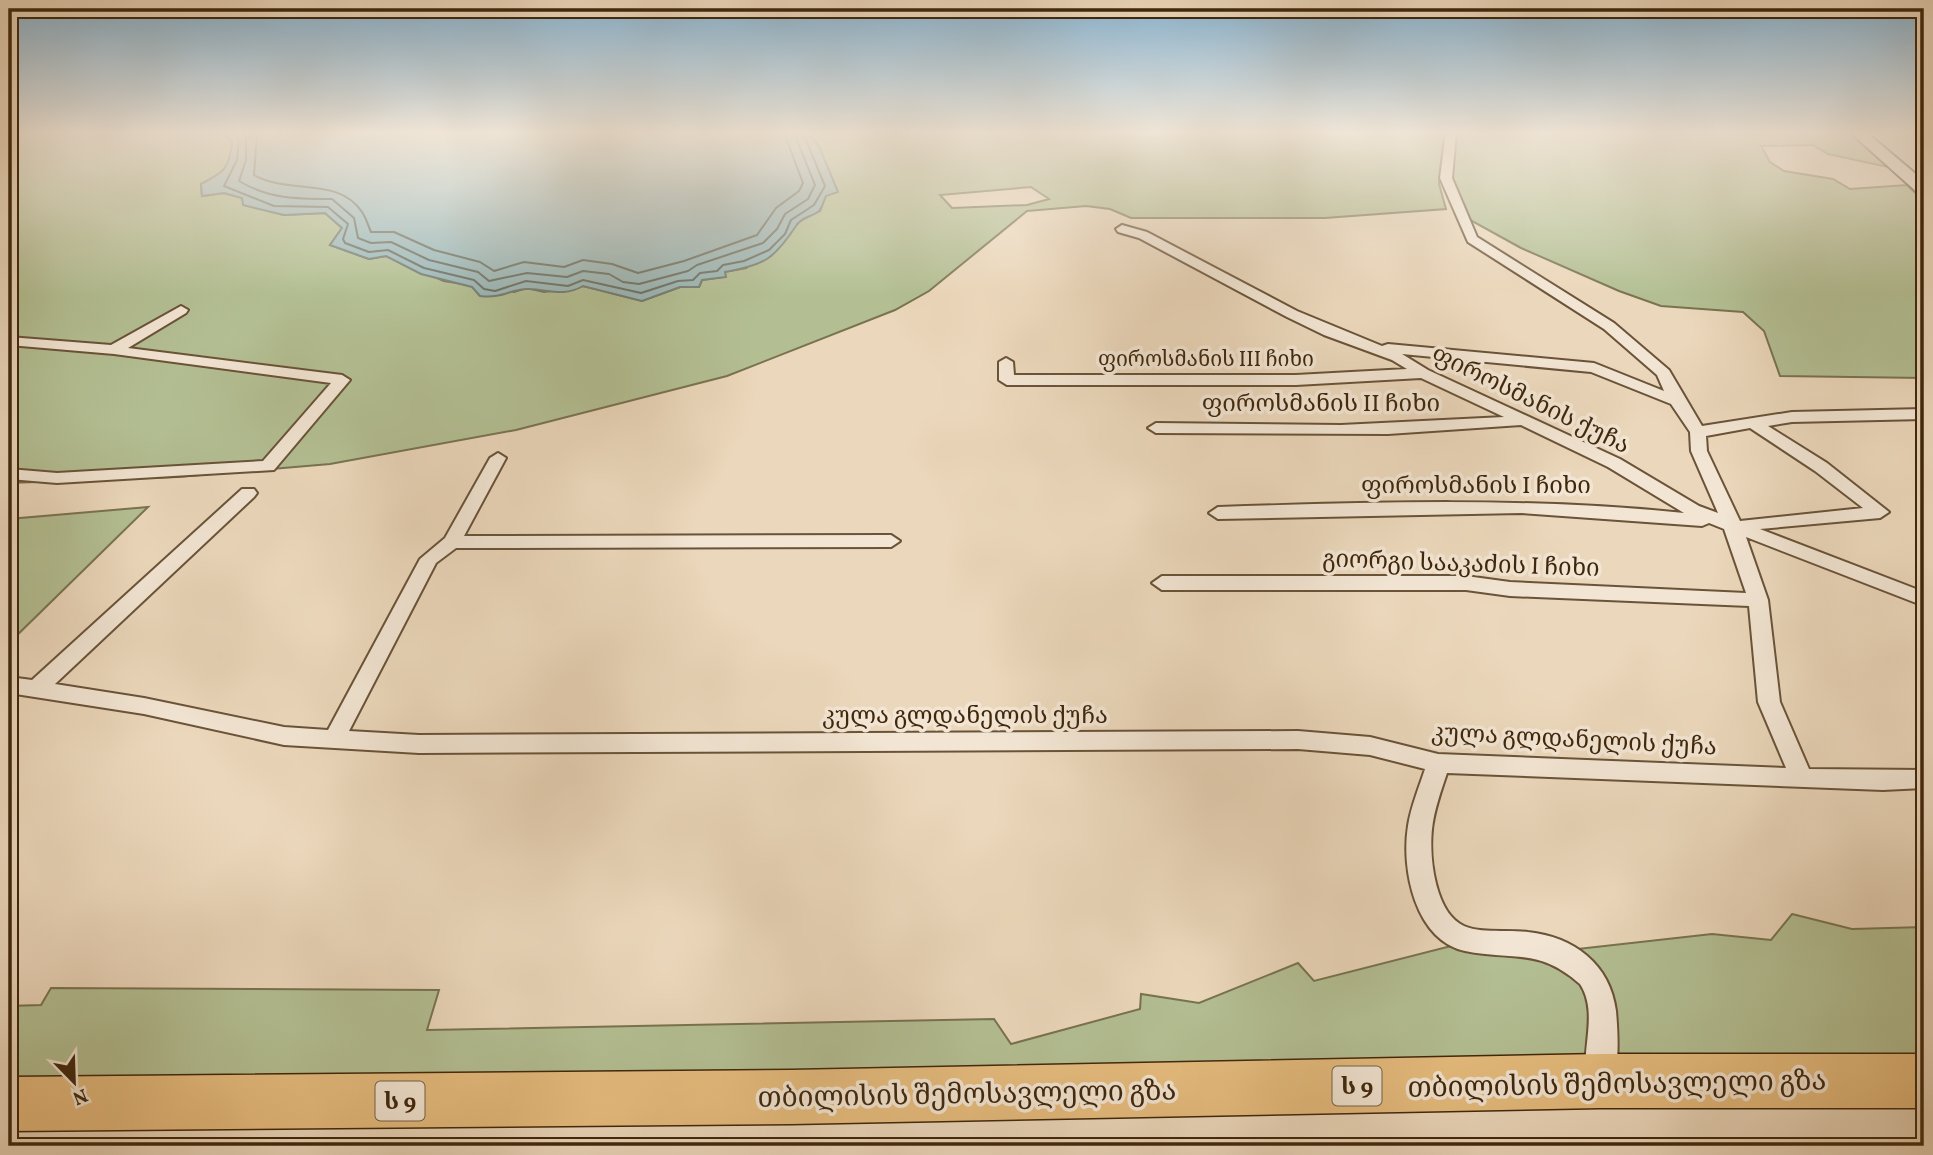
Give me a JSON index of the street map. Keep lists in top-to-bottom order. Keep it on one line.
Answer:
{"streets":{"highway":["თბილისის შემოსავლელი გზა","ს 9"],"street":["ფიროსმანის III ჩიხი","ფიროსმანის ქუჩა","ფიროსმანის II ჩიხი","ფიროსმანის I ჩიხი","გიორგი სააკაძის I ჩიხი","კულა გლდანელის ქუჩა"]},"crossings":[["ფიროსმანის III ჩიხი","ფიროსმანის ქუჩა"],["ფიროსმანის ქუჩა","ფიროსმანის II ჩიხი"],["ფიროსმანის ქუჩა","ფიროსმანის I ჩიხი"]],"north":"bottom right"}
